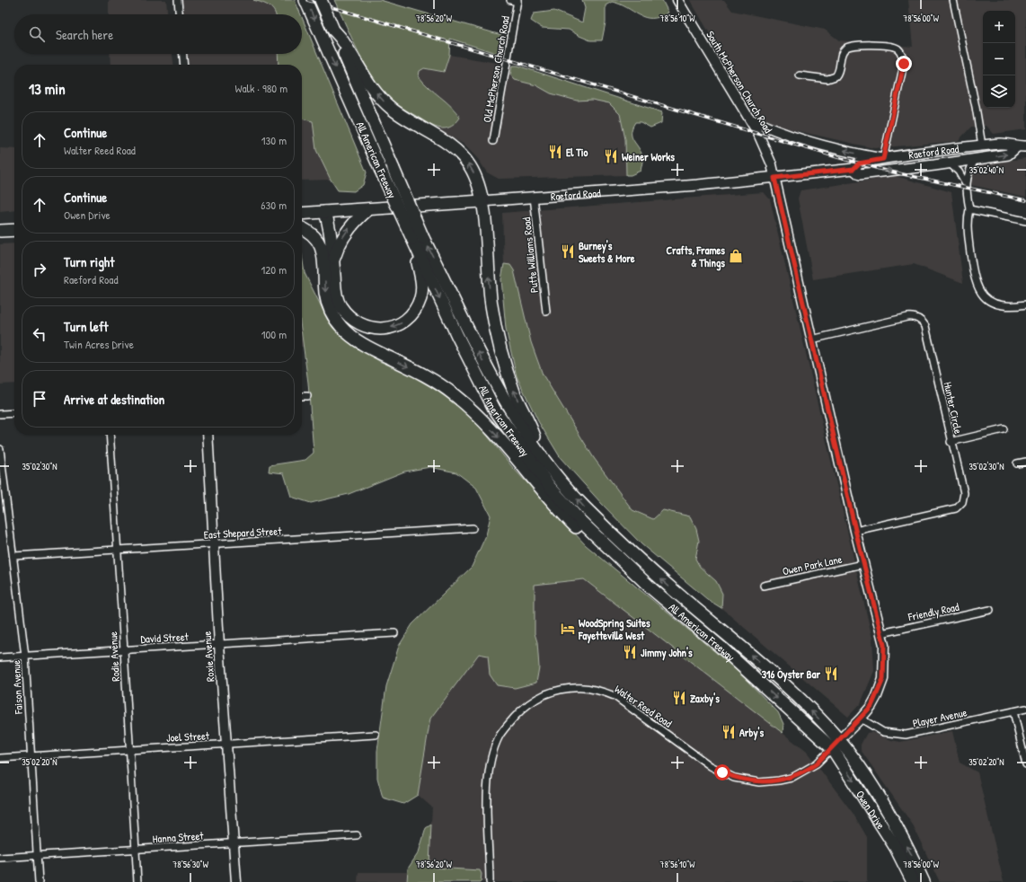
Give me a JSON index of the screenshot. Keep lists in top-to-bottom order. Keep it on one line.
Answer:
{"streets":{"highway":["Raeford Road","All American Freeway","Owen Drive"],"main road":["South McPherson Church Road","Roxie Avenue"],"street":["Old McPherson Church Road","Putte Williams Road","Hunter Circle","East Shepard Street","Owen Park Lane","Friendly Road","David Street","Rodie Avenue","Faison Avenue","Walter Reed Road","Player Avenue","Joel Street","Hanna Street"]},"crossings":[["South McPherson Church Road","Raeford Road"],["Raeford Road","Putte Williams Road"],["All American Freeway","Walter Reed Road"],["All American Freeway","Owen Drive"],["East Shepard Street","Rodie Avenue"],["East Shepard Street","Roxie Avenue"],["East Shepard Street","Faison Avenue"],["David Street","Rodie Avenue"],["David Street","Roxie Avenue"],["David Street","Faison Avenue"],["Rodie Avenue","Joel Street"],["Rodie Avenue","Hanna Street"],["Roxie Avenue","Joel Street"],["Roxie Avenue","Hanna Street"],["Faison Avenue","Joel Street"],["Faison Avenue","Hanna Street"],["Walter Reed Road","Owen Drive"]],"places":{"restaurant":["El Tio","Weiner Works","Burney's Sweets & More","Jimmy John's","316 Oyster Bar","Zaxby's","Arby's"],"shop":["Crafts, Frames & Things"],"hotel":["WoodSpring Suites Fayetteville West"]},"page":{"map_buttons":["+","−"],"search":"Search here","heading":["13 min","Walk · 980 m"],"list":[["Continue","Walter Reed Road","130 m"],["Continue","Owen Drive","630 m"],["Turn right","Raeford Road","120 m"],["Turn left","Twin Acres Drive","100 m"],"Arrive at destination"]},"coordinates":["78°56'20\"W","78°56'10\"W","78°56'00\"W","35°02'40\"N","35°02'30\"N","35°02'20\"N","78°56'30\"W"]}
